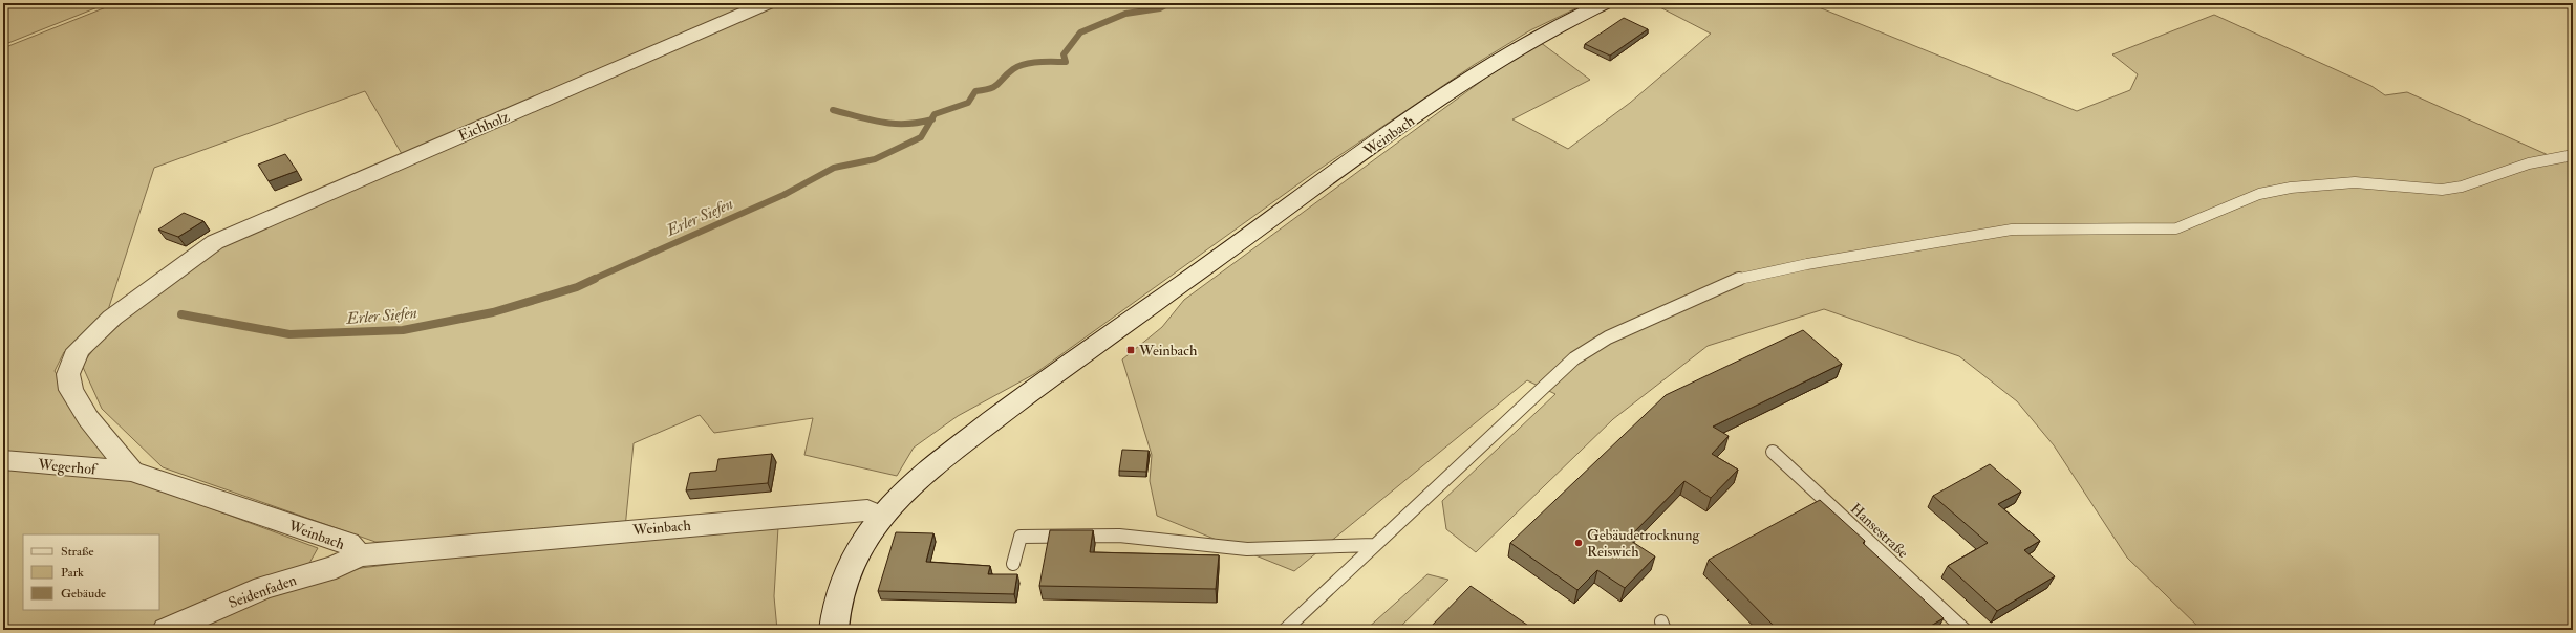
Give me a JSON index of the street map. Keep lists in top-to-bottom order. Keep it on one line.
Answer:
{"streets":{"street":["Eichholz","Weinbach","Wegerhof","Seidenfaden"],"lane":["Hansestraße"]},"crossings":[["Eichholz","Weinbach"],["Eichholz","Wegerhof"],["Weinbach","Wegerhof"],["Weinbach","Seidenfaden"]],"water":["Erler Siefen"],"places":{"transit":["Weinbach"],"other":["Gebäudetrocknung Reiswich"]},"legend":["Straße","Park","Gebäude"]}
